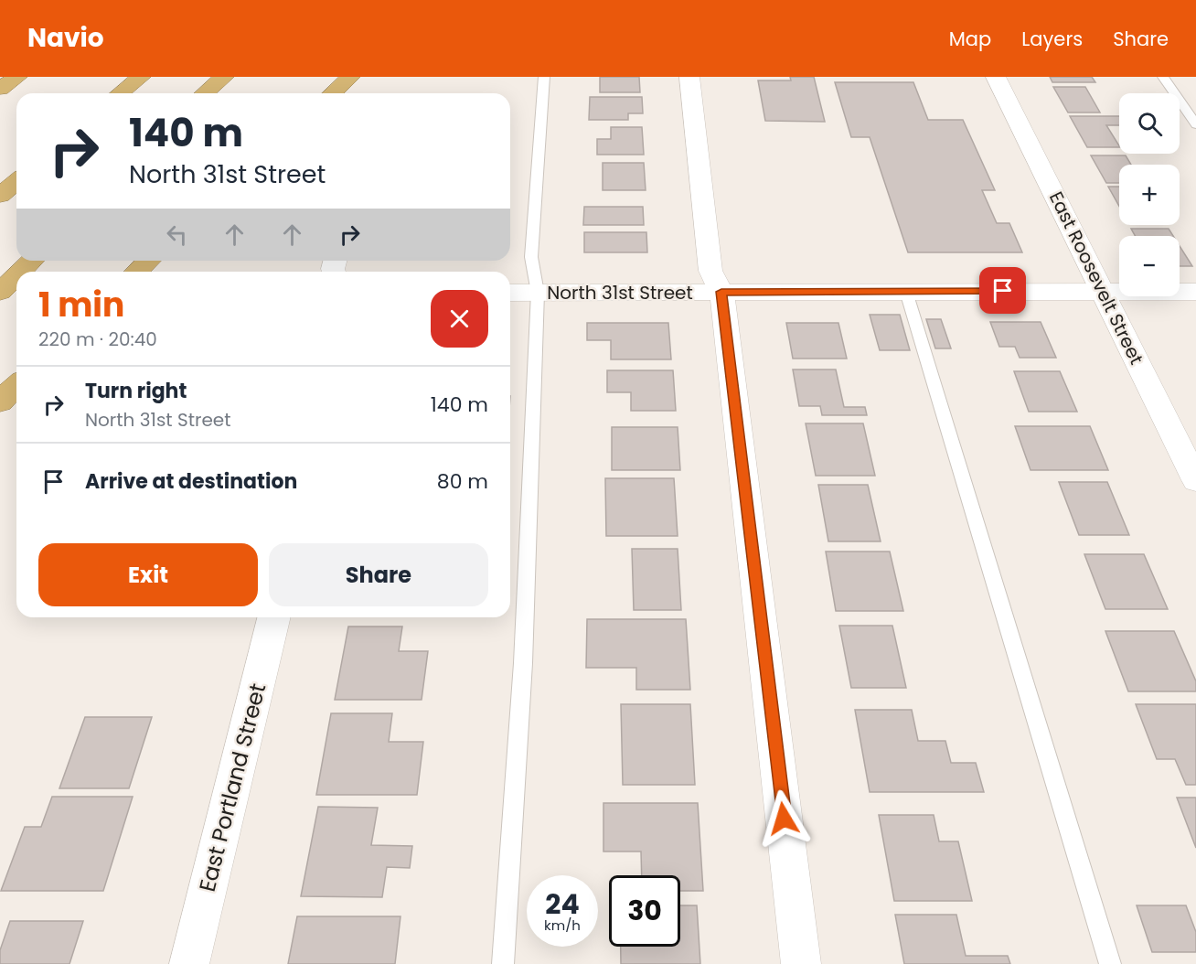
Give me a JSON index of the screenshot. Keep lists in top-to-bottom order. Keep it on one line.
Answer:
{"streets":{"street":["East Roosevelt Street","North 31st Street","East Portland Street"]},"crossings":[["East Roosevelt Street","North 31st Street"]],"page":{"header":"Navio","nav":["Map","Layers","Share"],"map_buttons":["+","−"],"turn":["140 m","North 31st Street"],"heading":["1 min","220 m · 20:40"],"list":[{"name":"Turn right","note":"North 31st Street","value":"140 m"},{"name":"Arrive at destination","value":"80 m"}],"buttons":["Exit","Share"],"speed":"24 km/h","limit":"30"}}
